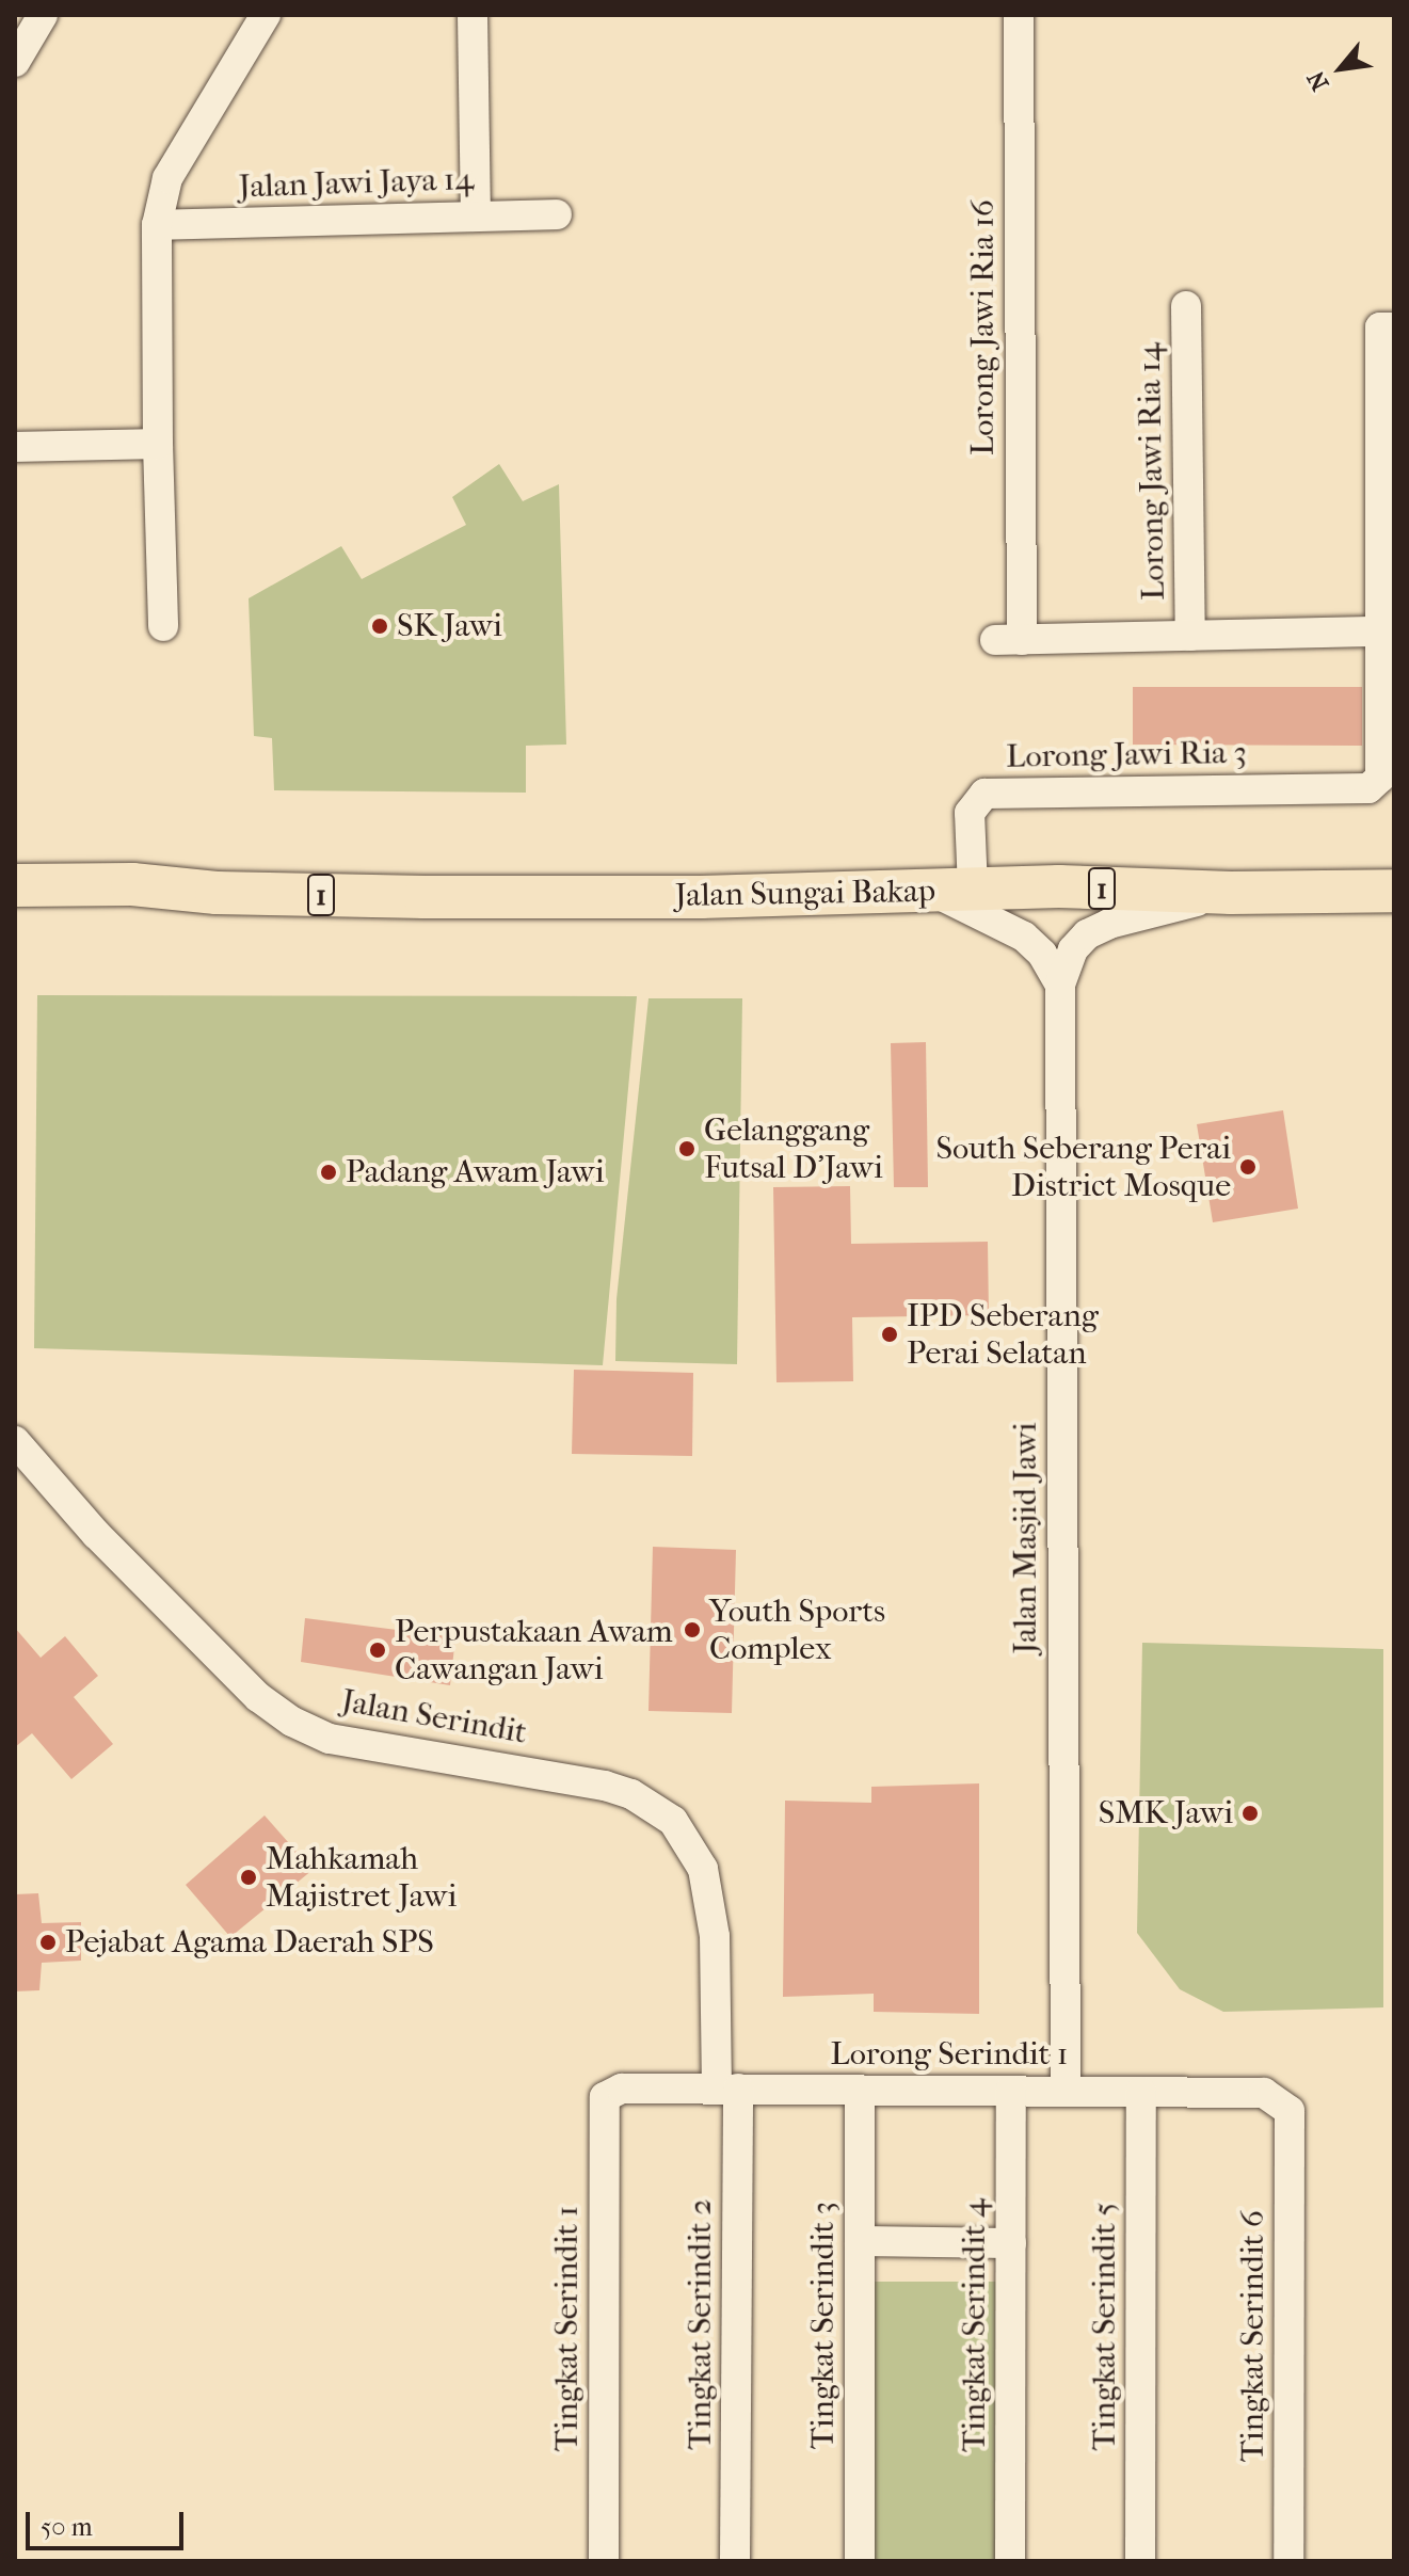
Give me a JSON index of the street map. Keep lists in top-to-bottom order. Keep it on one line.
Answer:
{"streets":{"highway":["1","Jalan Sungai Bakap"],"street":["Jalan Jawi Jaya 14","Lorong Jawi Ria 16","Lorong Jawi Ria 14","Lorong Jawi Ria 3","Jalan Masjid Jawi","Jalan Serindit","Lorong Serindit 1","Tingkat Serindit 2","Tingkat Serindit 3","Tingkat Serindit 4","Tingkat Serindit 5","Tingkat Serindit 1","Tingkat Serindit 6"]},"crossings":[["Lorong Jawi Ria 16","Lorong Jawi Ria 14"],["Lorong Jawi Ria 3","Jalan Sungai Bakap"],["Jalan Sungai Bakap","Jalan Masjid Jawi"],["Jalan Masjid Jawi","Lorong Serindit 1"],["Jalan Serindit","Lorong Serindit 1"],["Jalan Serindit","Tingkat Serindit 2"],["Lorong Serindit 1","Tingkat Serindit 2"],["Lorong Serindit 1","Tingkat Serindit 3"],["Lorong Serindit 1","Tingkat Serindit 4"],["Lorong Serindit 1","Tingkat Serindit 5"],["Lorong Serindit 1","Tingkat Serindit 1"],["Lorong Serindit 1","Tingkat Serindit 6"]],"places":["SK Jawi","Gelanggang Futsal D'Jawi","South Seberang Perai District Mosque","Padang Awam Jawi","IPD Seberang Perai Selatan","Youth Sports Complex","Perpustakaan Awam Cawangan Jawi","SMK Jawi","Mahkamah Majistret Jawi","Pejabat Agama Daerah SPS"],"scale_bar":"50 m","north":"bottom left"}
